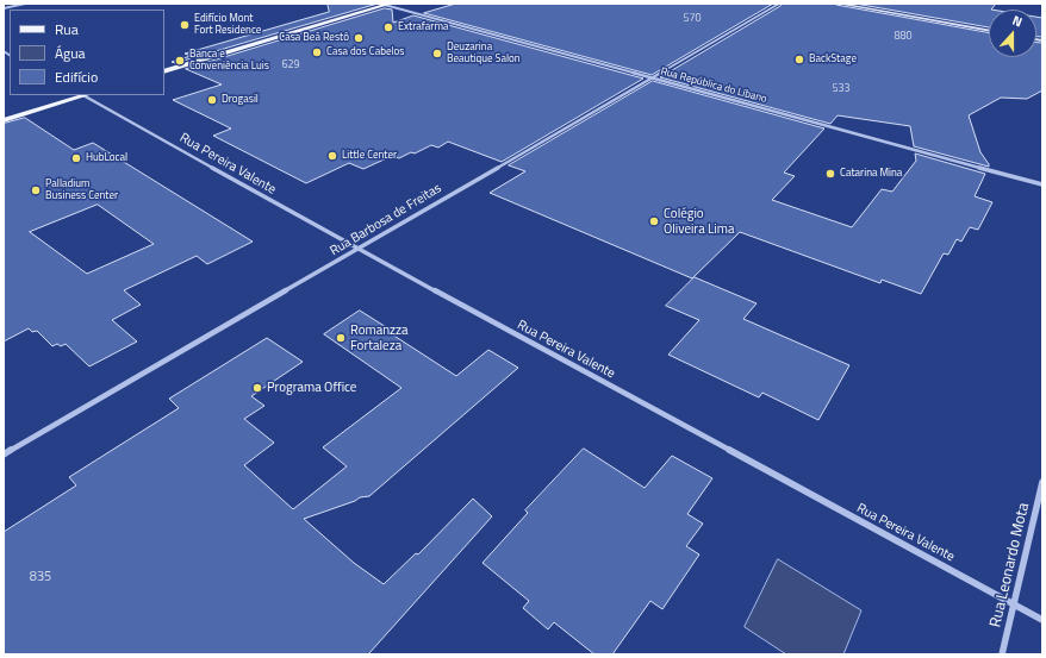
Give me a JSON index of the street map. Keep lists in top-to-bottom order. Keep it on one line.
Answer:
{"streets":{"street":["Rua República do Líbano","Rua Pereira Valente","Rua Barbosa de Freitas","Rua Leonardo Mota"]},"crossings":[["Rua República do Líbano","Rua Barbosa de Freitas"],["Rua Pereira Valente","Rua Barbosa de Freitas"],["Rua Pereira Valente","Rua Leonardo Mota"]],"places":["Edifício Mont Fort Residence","Extrafarma","Casa Beá Restô","Casa dos Cabelos","Deuzarina Beautique Salon","BackStage","Banca e Conveniência Luis","Drogasil","Little Center","HubLocal","Catarina Mina","Palladium Business Center","Colégio Oliveira Lima","Romanzza Fortaleza","Programa Office"],"house_numbers":["570","880","629","533","835"],"legend":["Rua","Água","Edifício"],"north":"top"}
